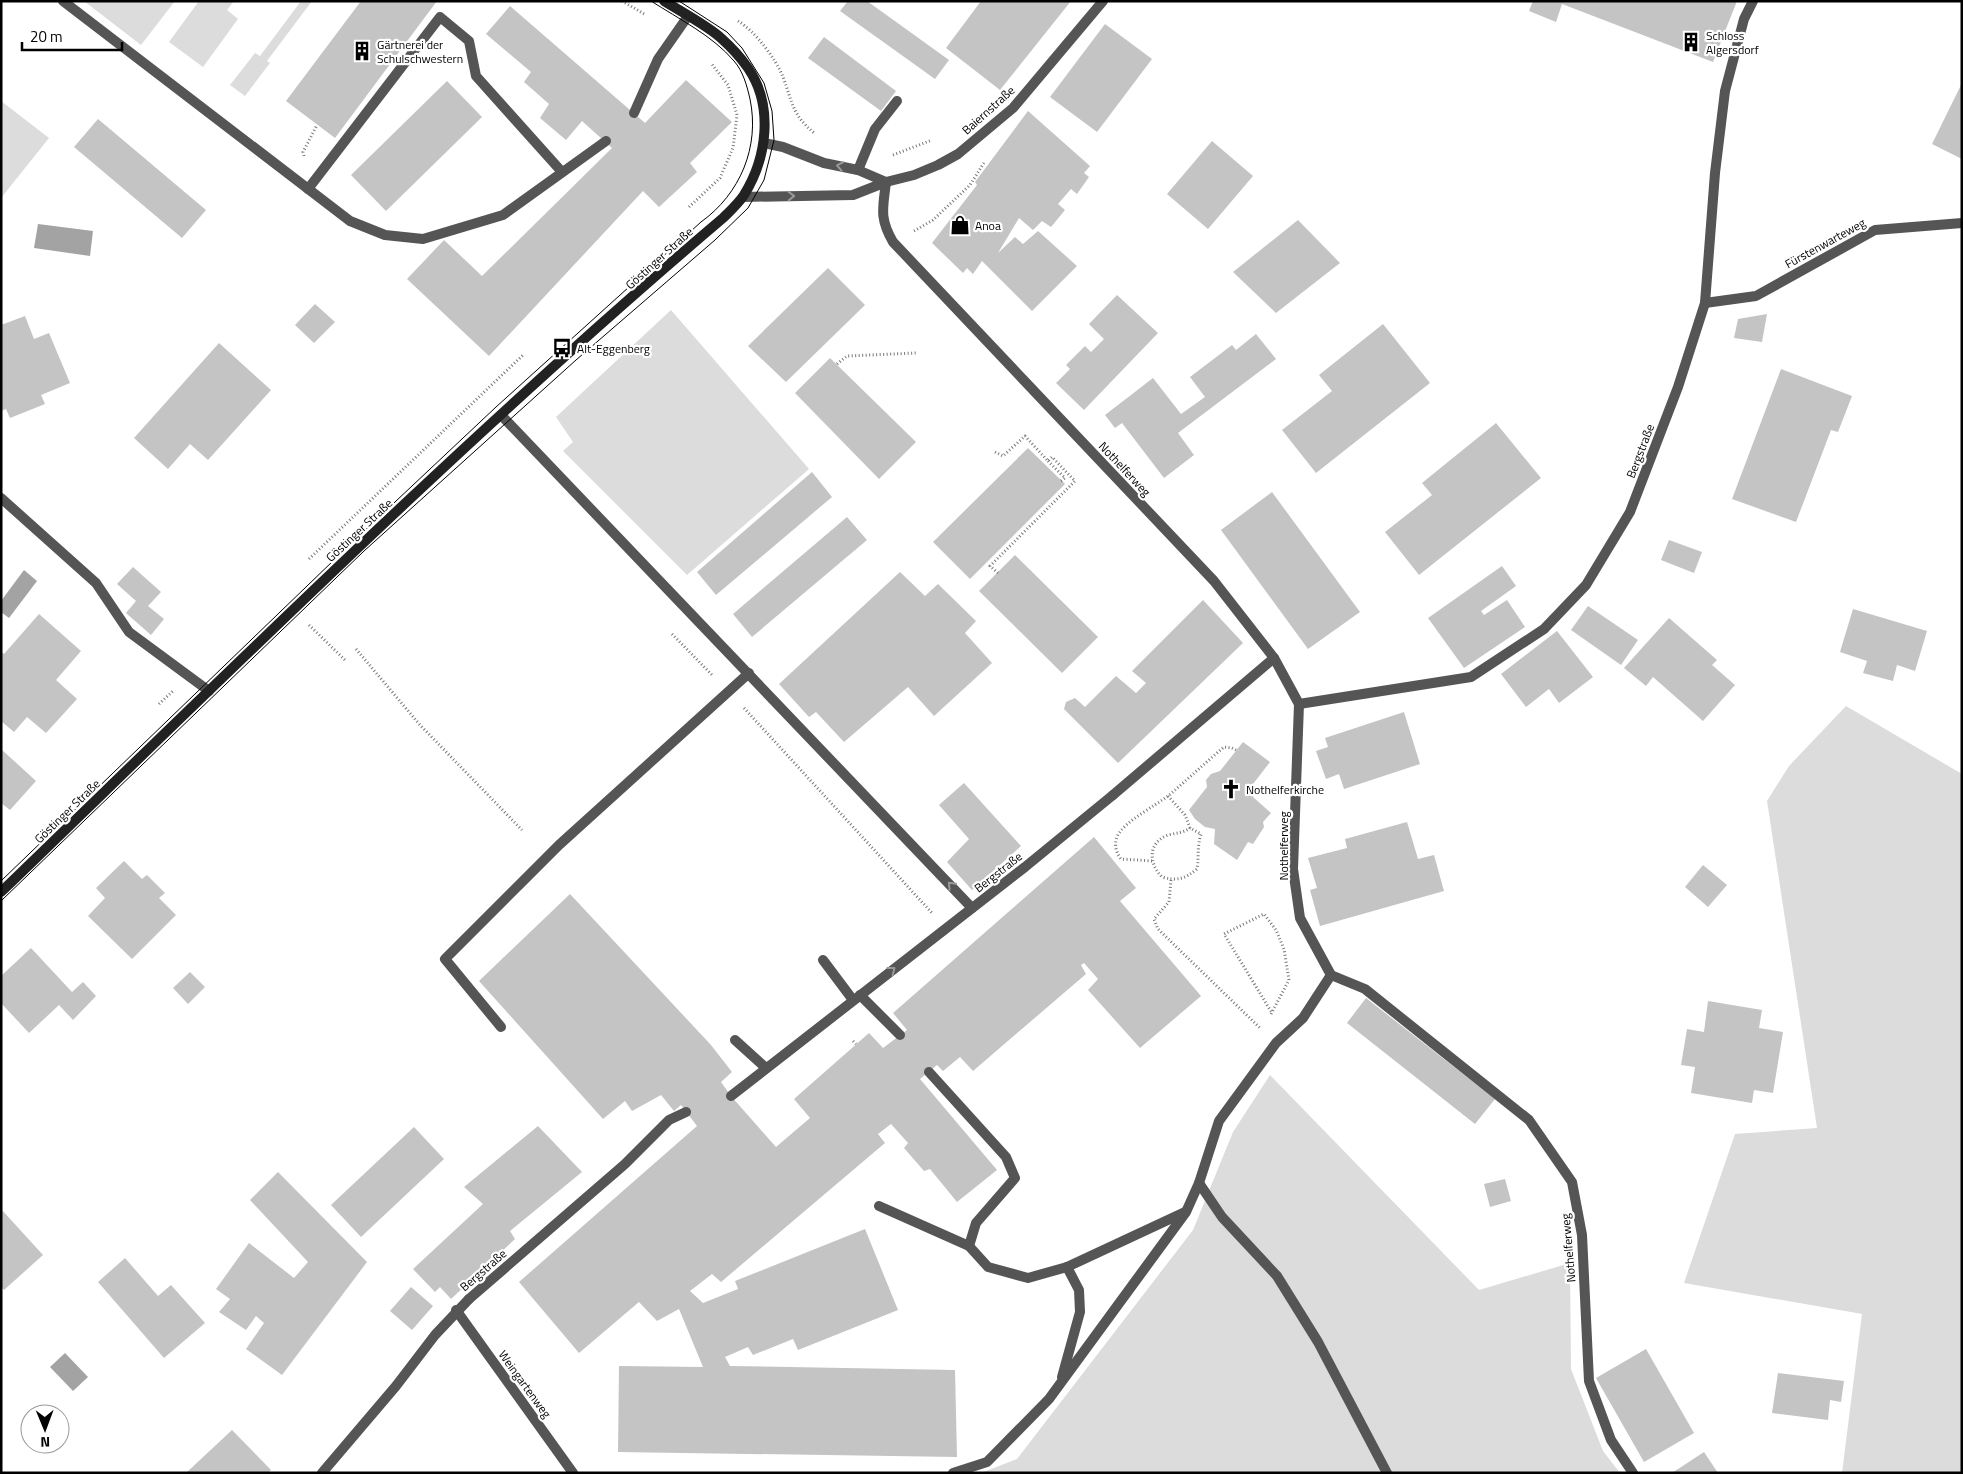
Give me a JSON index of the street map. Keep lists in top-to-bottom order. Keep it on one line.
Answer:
{"streets":{"main road":["Göstinger Straße"],"street":["Baiernstraße","Fürstenwarteweg","Bergstraße","Nothelferweg","Weingartenweg"]},"crossings":[["Baiernstraße","Göstinger Straße"],["Baiernstraße","Nothelferweg"],["Fürstenwarteweg","Bergstraße"],["Bergstraße","Nothelferweg"],["Bergstraße","Weingartenweg"]],"places":{"building":["Schloss Algersdorf","Gärtnerei der Schulschwestern"],"shop":["Anoa"],"bus stop":["Alt-Eggenberg"],"church":["Nothelferkirche"]},"scale_bar":"20 m","north":"bottom"}
